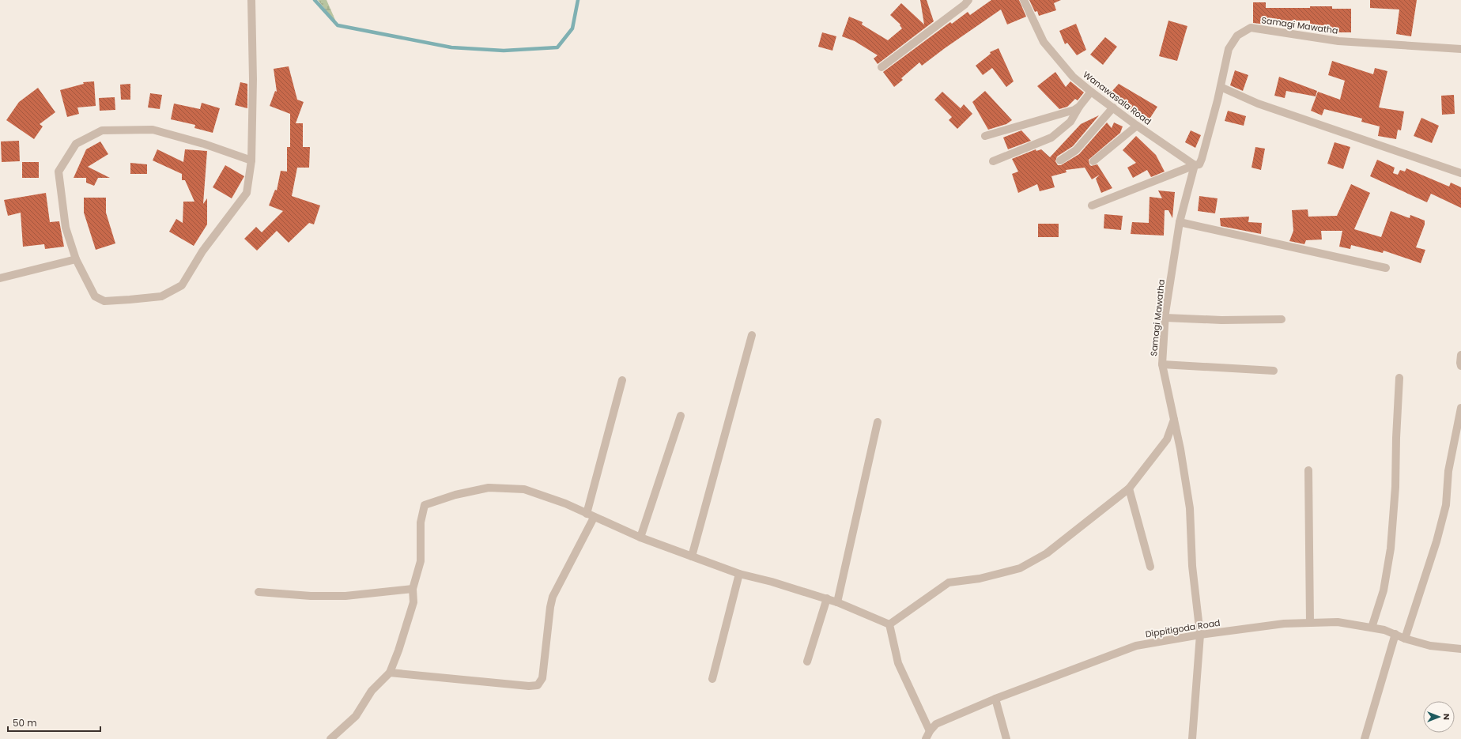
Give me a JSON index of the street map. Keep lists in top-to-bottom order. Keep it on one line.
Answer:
{"streets":{"street":["Samagi Mawatha","Wanawasala Road","Dippitigoda Road"]},"crossings":[["Samagi Mawatha","Wanawasala Road"],["Samagi Mawatha","Dippitigoda Road"]],"scale_bar":"50 m","north":"right"}
